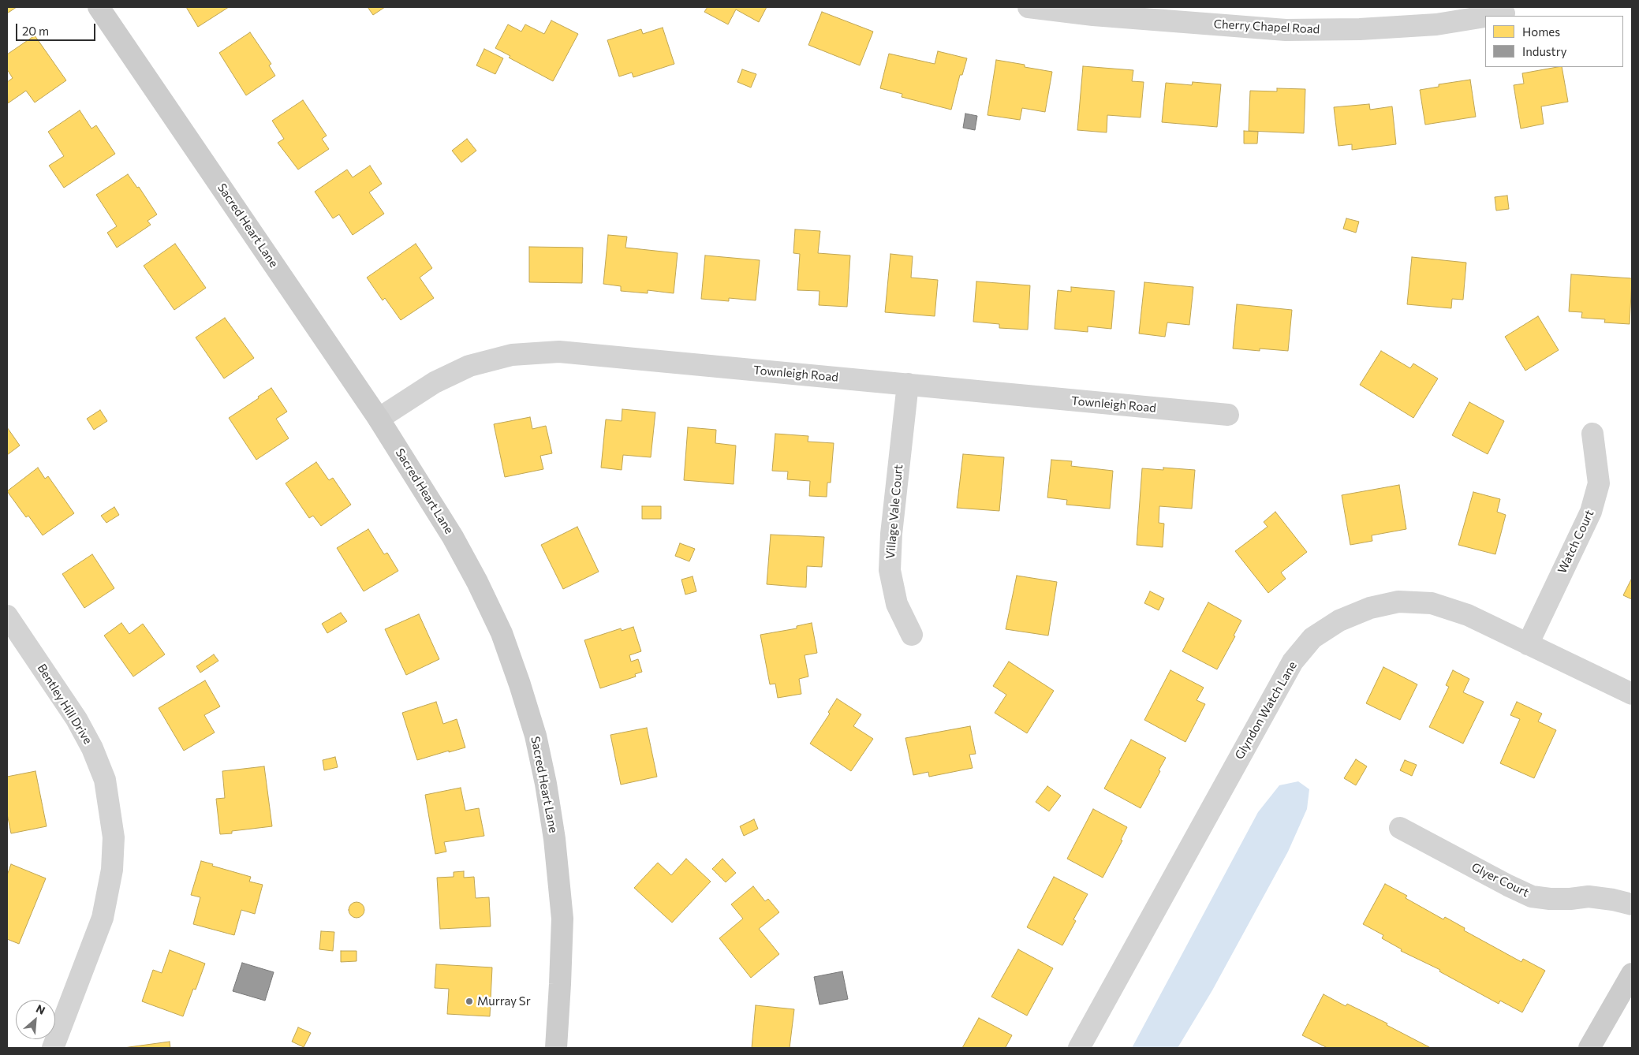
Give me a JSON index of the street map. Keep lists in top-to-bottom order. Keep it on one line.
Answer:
{"streets":{"street":["Cherry Chapel Road","Sacred Heart Lane","Townleigh Road","Village Vale Court","Watch Court","Bentley Hill Drive","Glyndon Watch Lane","Glyer Court"]},"crossings":[["Sacred Heart Lane","Townleigh Road"],["Townleigh Road","Village Vale Court"],["Watch Court","Glyndon Watch Lane"]],"places":["Murray Sr"],"legend":["Homes","Industry"],"scale_bar":"20 m","north":"top right"}
